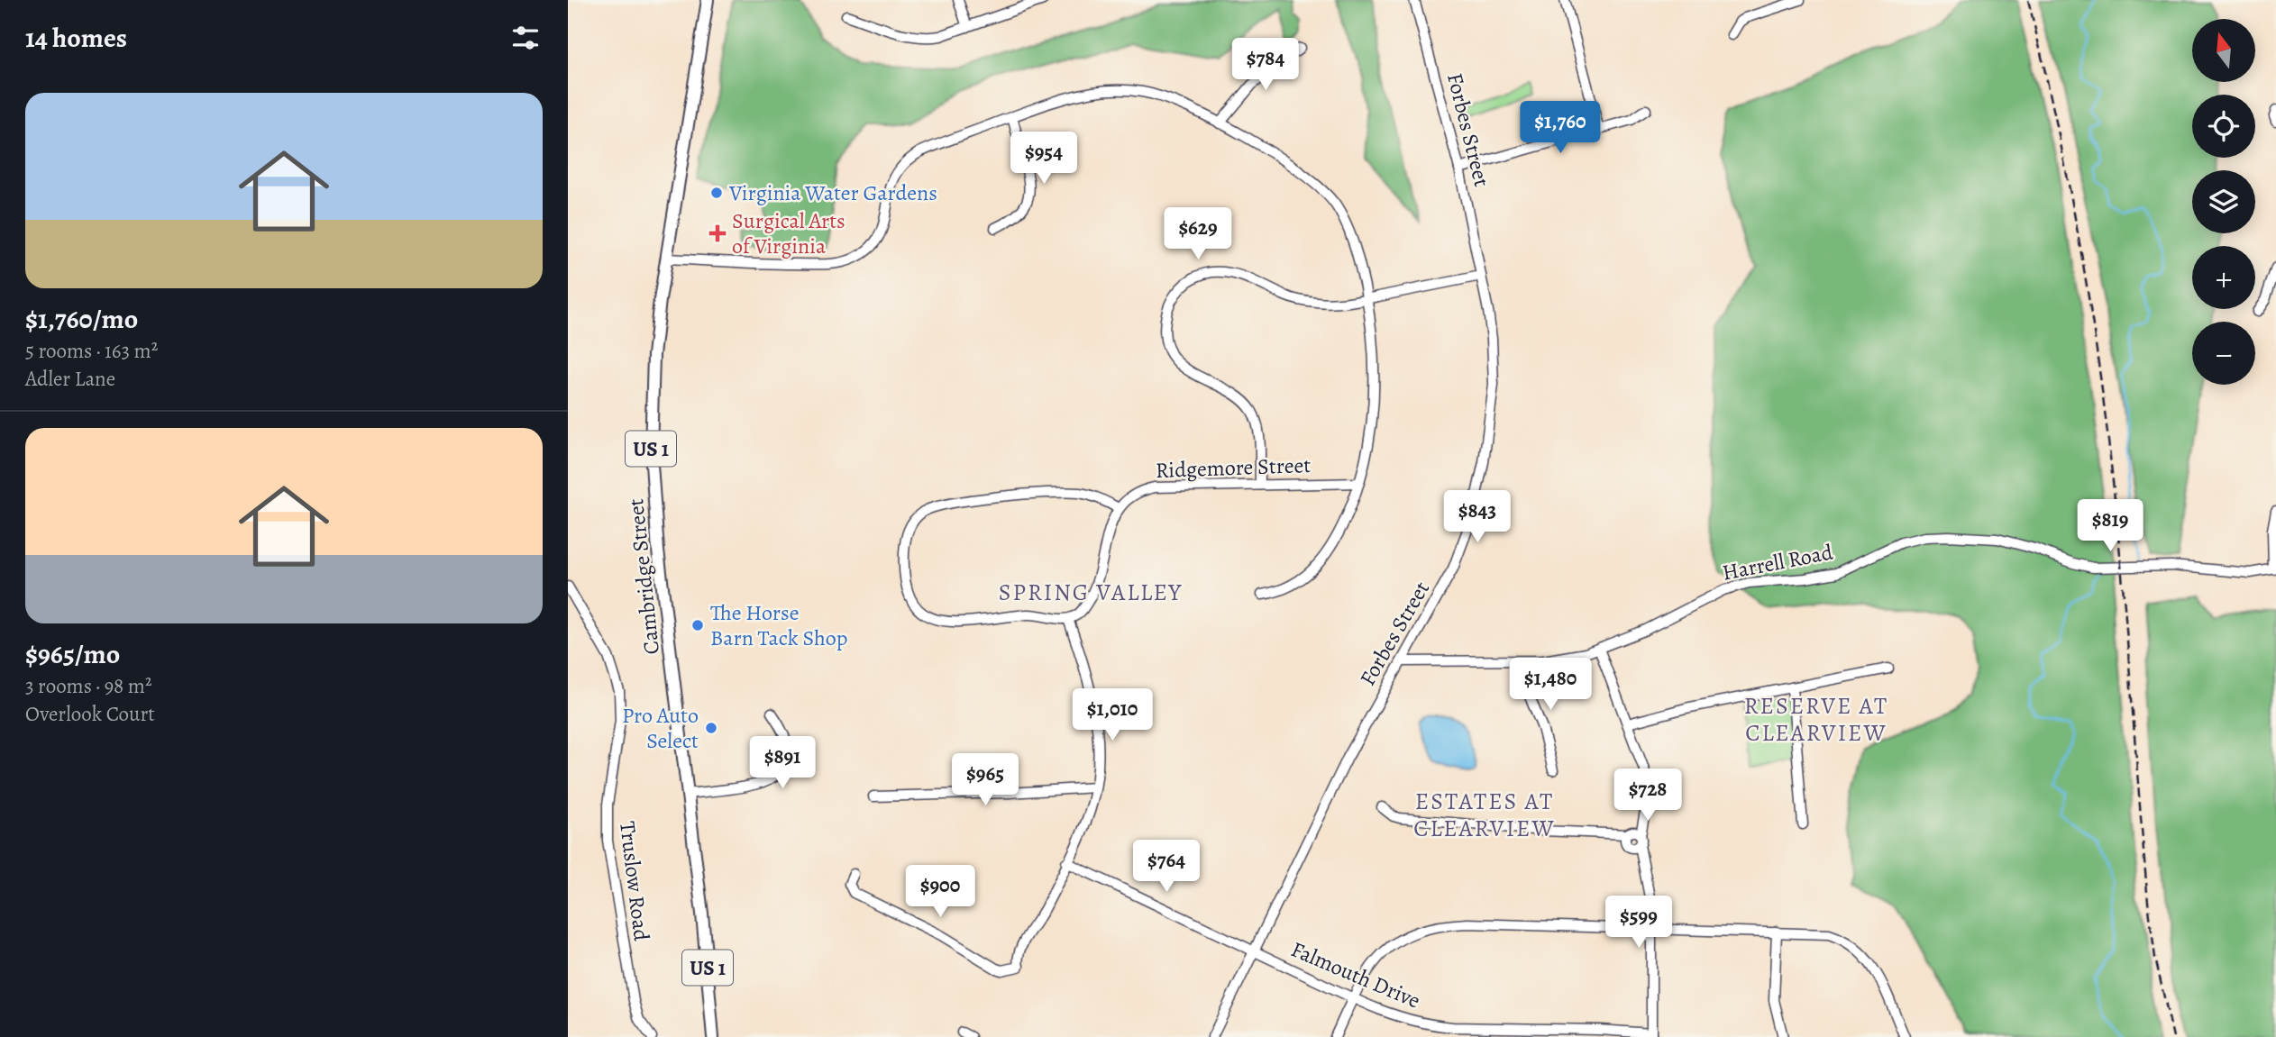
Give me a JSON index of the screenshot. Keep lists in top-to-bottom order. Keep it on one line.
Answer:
{"streets":{"main road":["US 1","Cambridge Street"],"street":["Forbes Street","Ridgemore Street","Harrell Road","Truslow Road","Falmouth Drive"]},"crossings":[["Forbes Street","Harrell Road"],["Forbes Street","Falmouth Drive"]],"districts":["SPRING VALLEY","RESERVE AT CLEARVIEW","ESTATES AT CLEARVIEW"],"places":{"other":["Virginia Water Gardens","The Horse Barn Tack Shop","Pro Auto Select"],"health":["Surgical Arts of Virginia"]},"north":"top","page":{"heading":"14 homes","map_buttons":["+","−"],"price":["$784","$1,760","$954","$629","$843","$819","$1,480","$1,010","$891","$965","$728","$764","$900","$599"],"list":[{"name":"$1,760/mo","note":"5 rooms · 163 m² · Adler Lane"},{"name":"$965/mo","note":"3 rooms · 98 m² · Overlook Court"}]}}
